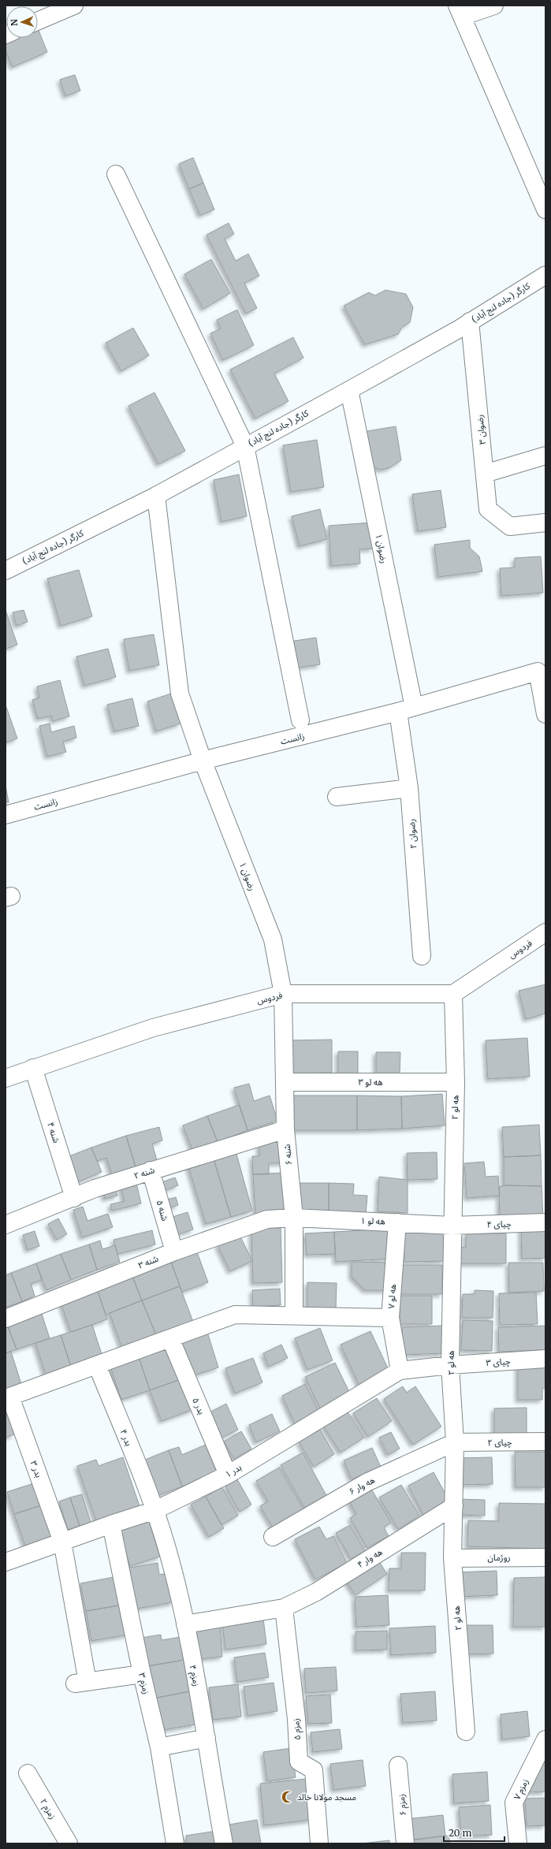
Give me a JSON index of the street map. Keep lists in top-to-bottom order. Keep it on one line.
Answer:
{"streets":{"street":["کارگر (جاده لنج آباد)","رضوان ۳","رضوان ۱","زانست","رضوان ۲","فردوس","هه لو ۳","هه لو ۲","شنه ۴","شنه ۶","شنه ۲","شنه ۵","هه لو ۱","چیای ۴","شنه ۳","هه لو ۷","چیای ۳","بدر ۵","بدر ۴","چیای ۲","بدر ۳","بدر ۱","هه وار ۶","روژمان","هه وار ۴","زمزم ۴","زمزم ۳","زمزم ۵","زمزم ۷","زمزم ۶","زمزم ۲"]},"crossings":[["کارگر (جاده لنج آباد)","رضوان ۳"],["کارگر (جاده لنج آباد)","رضوان ۱"],["رضوان ۱","زانست"],["رضوان ۱","رضوان ۲"],["رضوان ۱","فردوس"],["رضوان ۱","شنه ۶"],["زانست","رضوان ۲"],["فردوس","هه لو ۲"],["فردوس","شنه ۴"],["فردوس","شنه ۶"],["هه لو ۳","هه لو ۲"],["هه لو ۳","شنه ۶"],["هه لو ۲","هه لو ۱"],["هه لو ۲","چیای ۴"],["هه لو ۲","چیای ۳"],["هه لو ۲","چیای ۲"],["هه لو ۲","بدر ۱"],["هه لو ۲","هه وار ۶"],["هه لو ۲","روژمان"],["هه لو ۲","هه وار ۴"],["شنه ۴","شنه ۲"],["شنه ۶","شنه ۲"],["شنه ۶","هه لو ۱"],["شنه ۶","شنه ۳"],["شنه ۲","شنه ۵"],["شنه ۵","شنه ۳"],["هه لو ۱","چیای ۴"],["هه لو ۱","شنه ۳"],["هه لو ۱","هه لو ۷"],["هه لو ۷","بدر ۱"],["چیای ۳","بدر ۱"],["بدر ۵","بدر ۱"],["بدر ۴","بدر ۱"],["بدر ۴","زمزم ۴"],["چیای ۲","هه وار ۶"],["بدر ۳","بدر ۱"],["بدر ۳","زمزم ۳"],["بدر ۱","زمزم ۴"],["بدر ۱","زمزم ۳"],["هه وار ۴","زمزم ۴"],["هه وار ۴","زمزم ۵"]],"places":{"mosque":["مسجد مولانا خالد"]},"scale_bar":"20 m","north":"left"}
